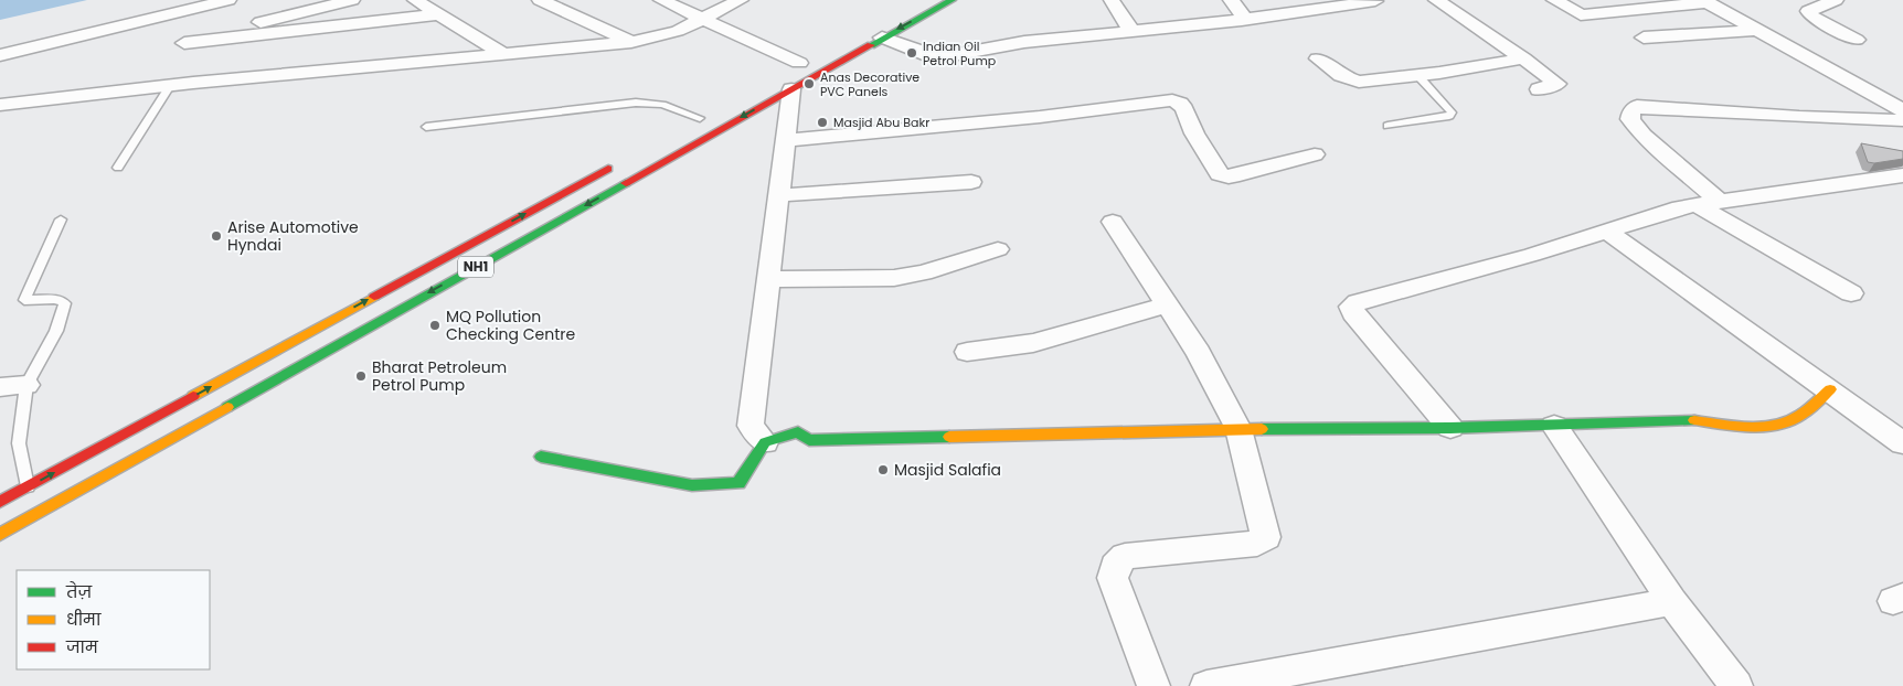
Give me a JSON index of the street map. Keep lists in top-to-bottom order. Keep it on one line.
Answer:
{"streets":{"main road":["NH1"]},"places":["Indian Oil Petrol Pump","Anas Decorative PVC Panels","Masjid Abu Bakr","Arise Automotive Hyndai","MQ Pollution Checking Centre","Bharat Petroleum Petrol Pump","Masjid Salafia"],"legend":["तेज़","धीमा","जाम"]}
